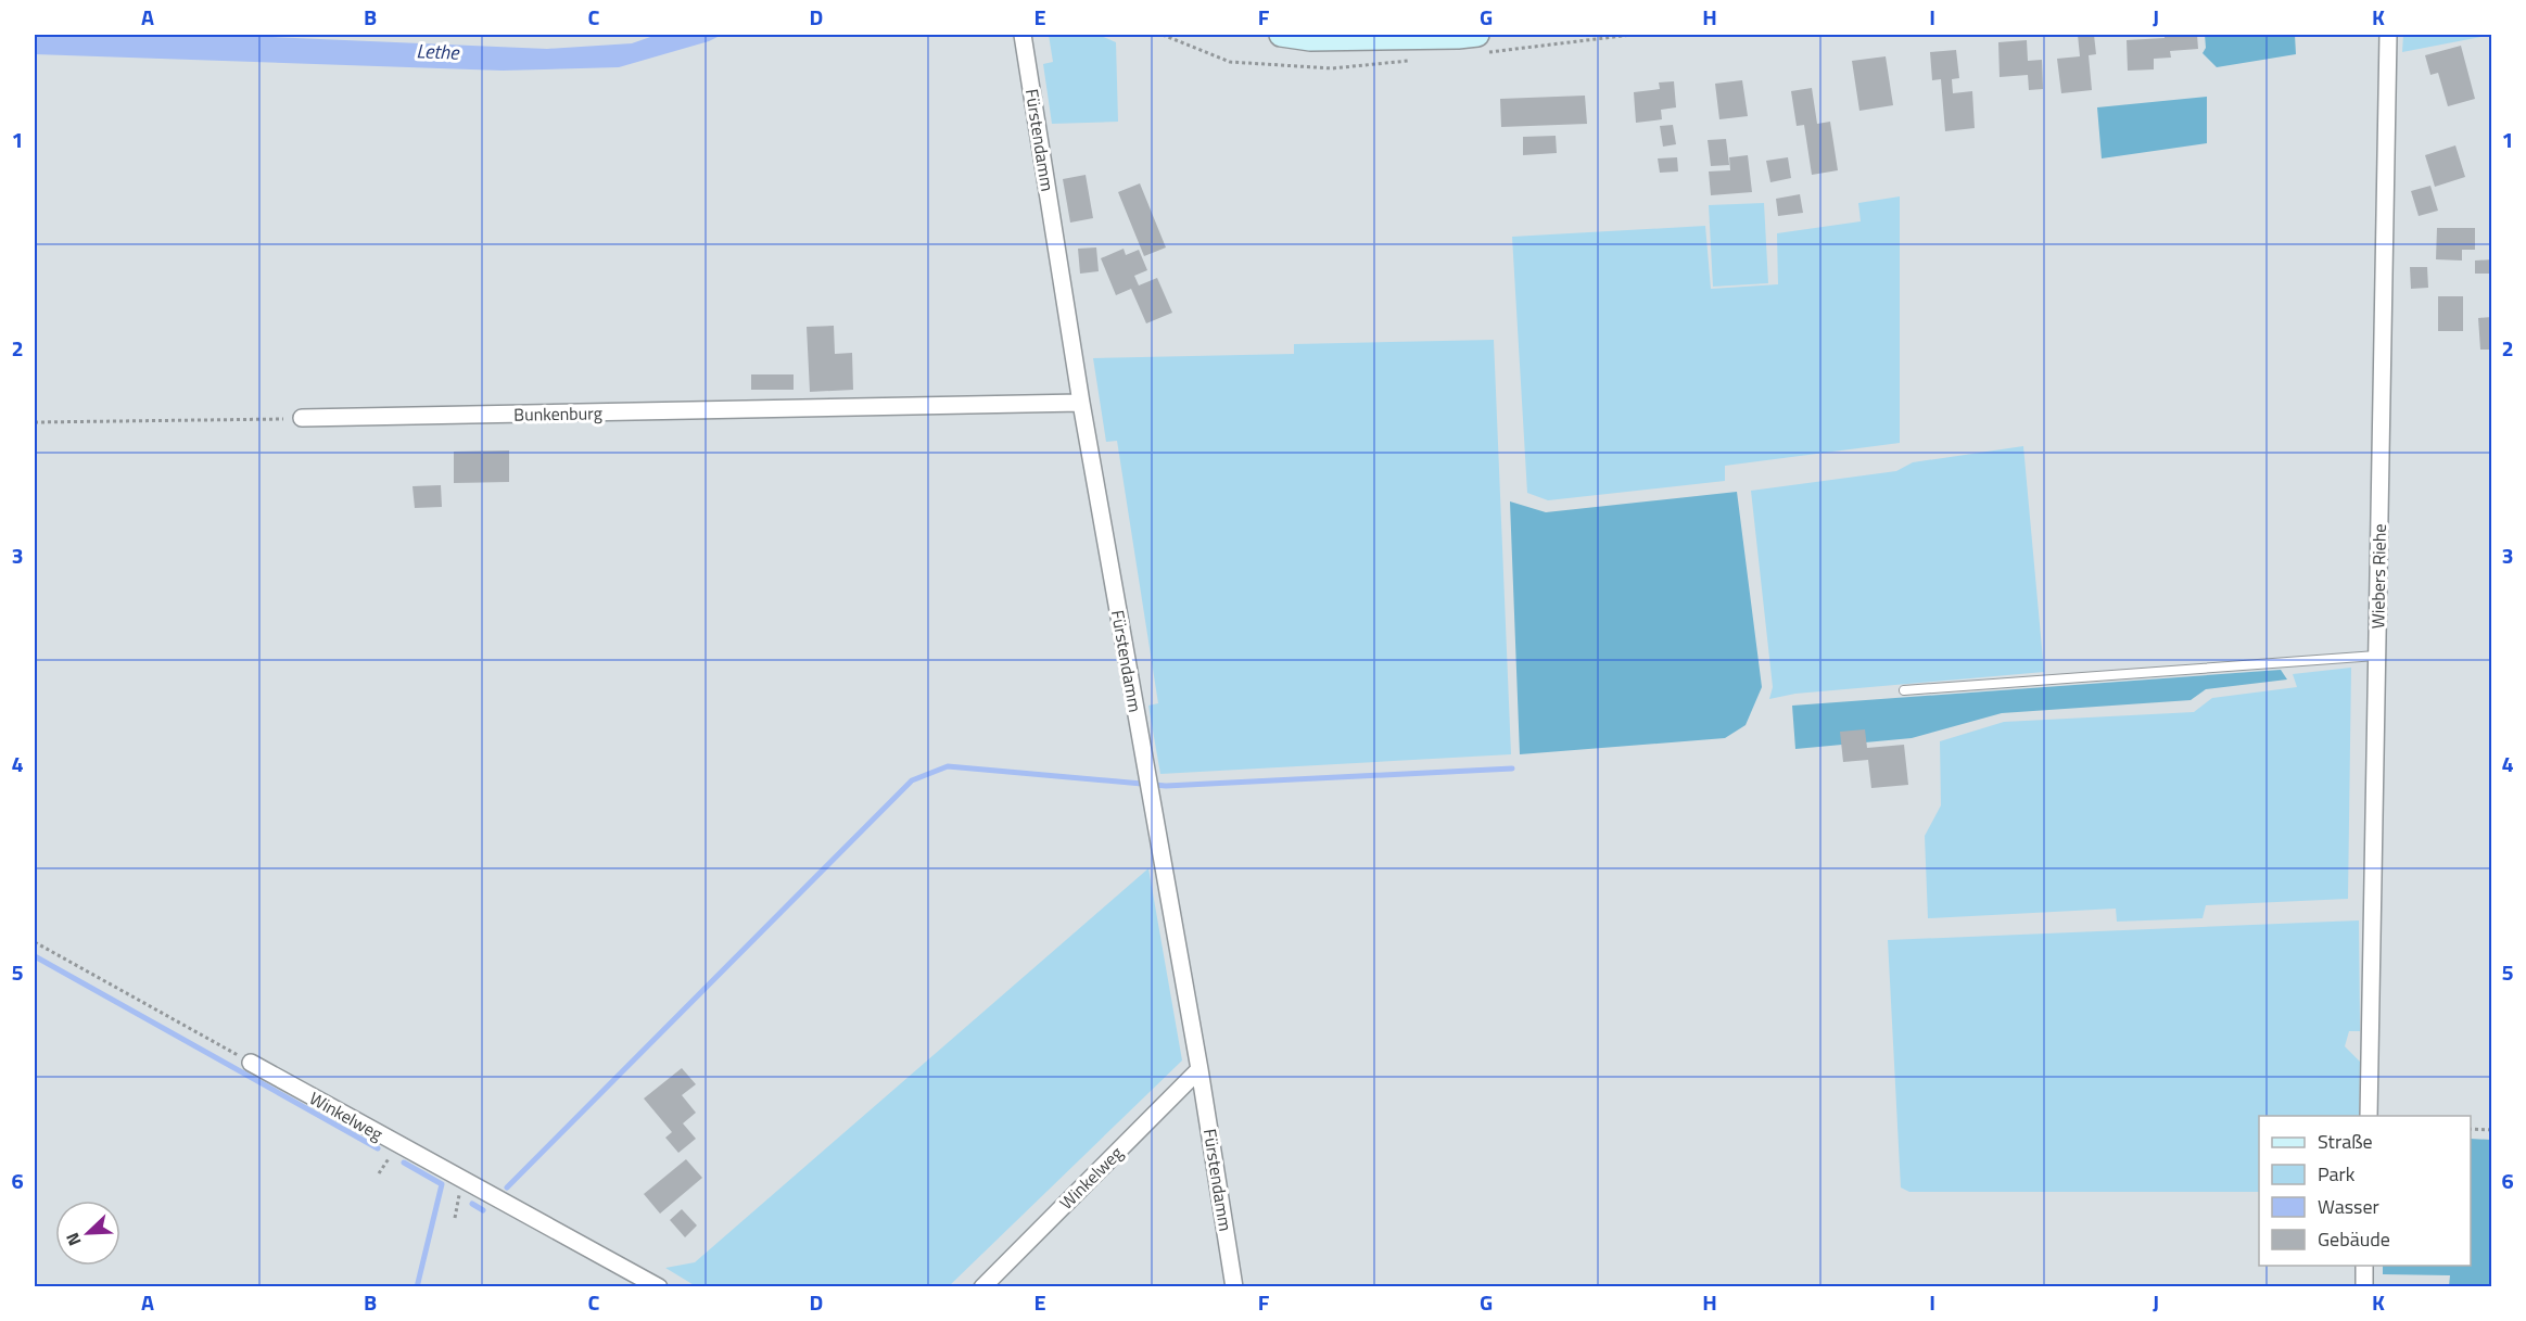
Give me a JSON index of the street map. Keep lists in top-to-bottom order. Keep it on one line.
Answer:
{"streets":{"street":["Fürstendamm","Bunkenburg","Wiebers Riehe","Winkelweg"]},"crossings":[["Fürstendamm","Bunkenburg"],["Fürstendamm","Winkelweg"]],"water":["Lethe"],"legend":["Straße","Park","Wasser","Gebäude"],"north":"bottom left","grid":{"columns":["A","B","C","D","E","F","G","H","I","J","K"],"rows":["1","2","3","4","5","6"]}}
